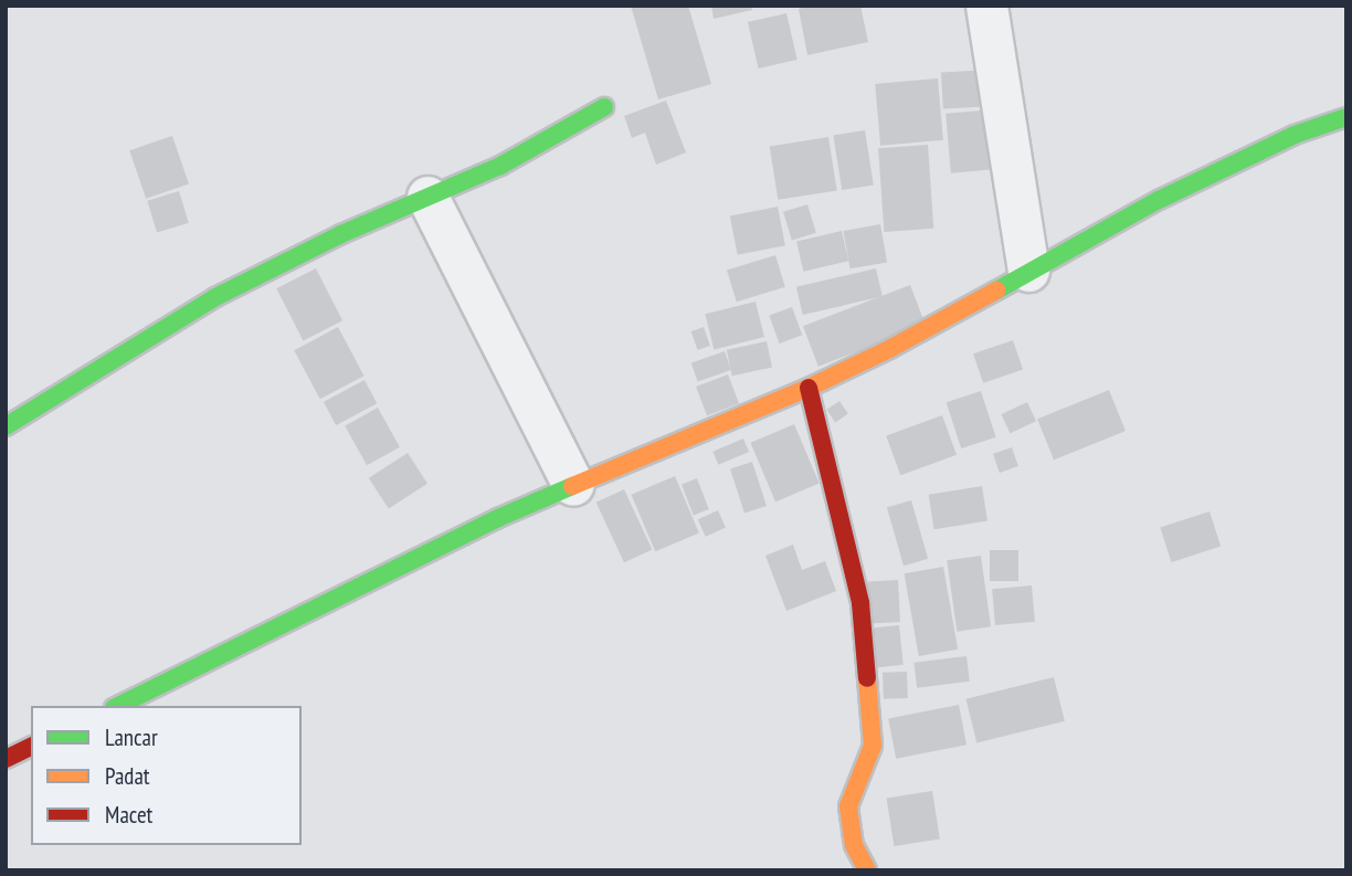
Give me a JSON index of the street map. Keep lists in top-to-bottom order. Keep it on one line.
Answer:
{"legend":["Lancar","Padat","Macet"]}
